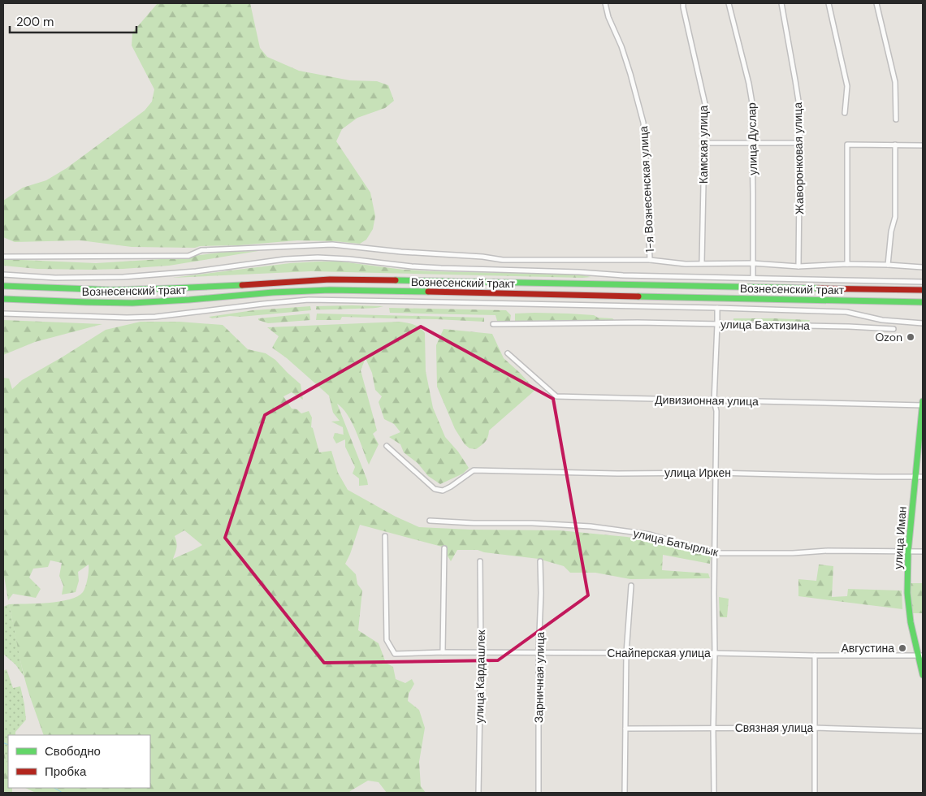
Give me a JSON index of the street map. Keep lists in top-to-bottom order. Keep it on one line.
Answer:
{"streets":{"main road":["Вознесенский тракт","улица Иман"],"street":["улица Дуслар","Камская улица","Жаворонковая улица","1-я Вознесенская улица","улица Бахтизина","Дивизионная улица","улица Иркен","улица Батырлык","Снайперская улица","улица Кардашлек","Зарничная улица","Связная улица"]},"crossings":[["Дивизионная улица","улица Иман"],["улица Иркен","улица Иман"],["улица Иман","улица Батырлык"],["улица Иман","Снайперская улица"],["Снайперская улица","улица Кардашлек"],["Снайперская улица","Зарничная улица"]],"places":["Ozon","Августина"],"legend":["Свободно","Пробка"],"scale_bar":"200 m"}
